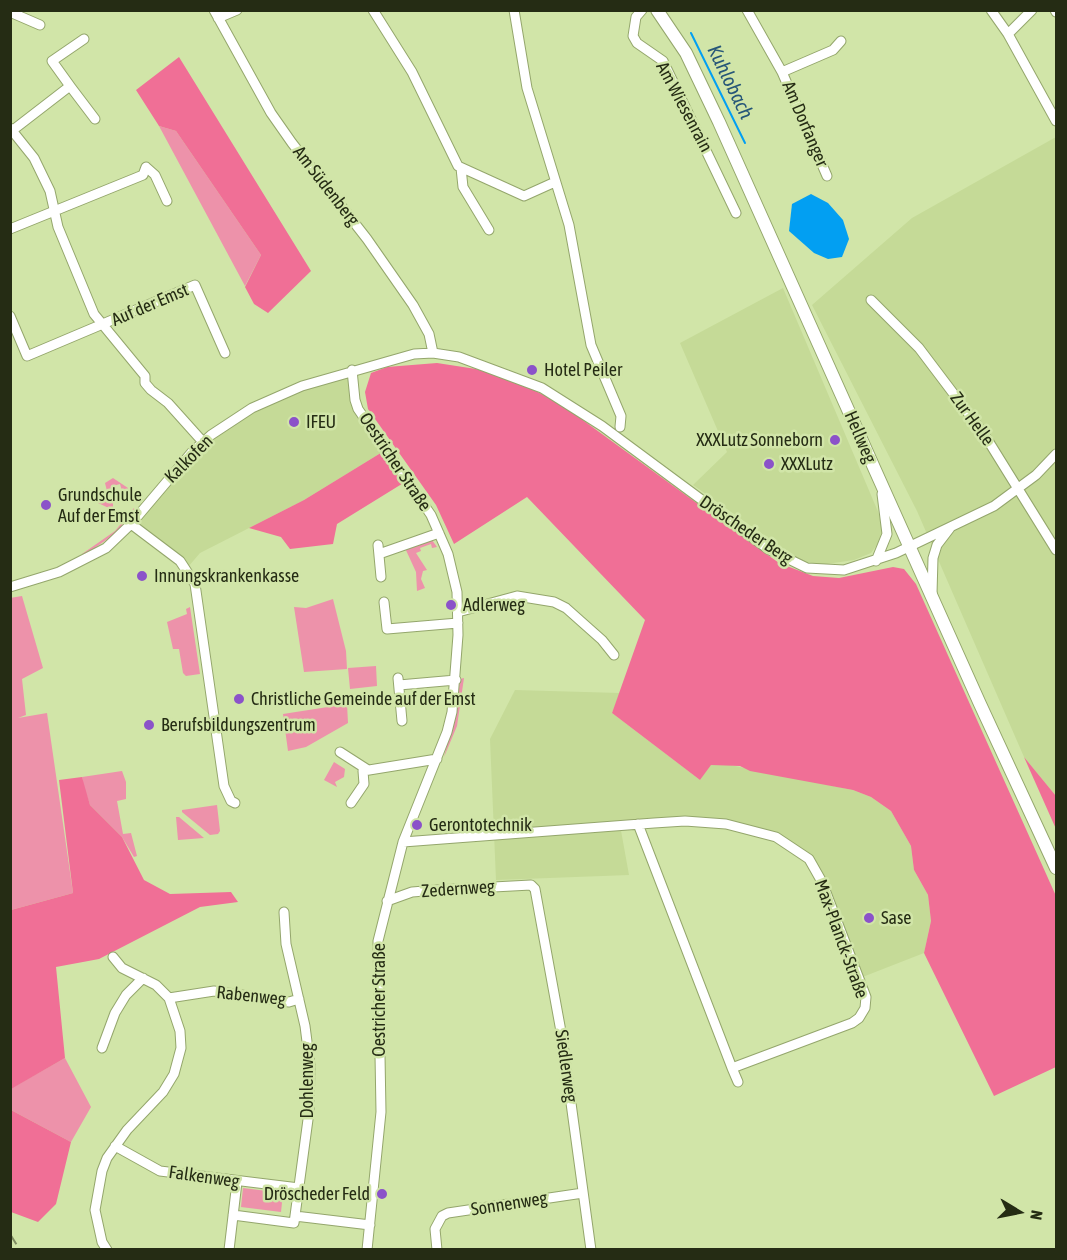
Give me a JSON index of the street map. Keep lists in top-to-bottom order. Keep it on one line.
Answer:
{"streets":{"street":["Am Wiesenrain","Am Dorfanger","Am Südenberg","Auf der Emst","Zur Helle","Hellweg","Kalkofen","Oestricher Straße","Dröscheder Berg","Zedernweg","Max-Planck-Straße","Rabenweg","Siedlerweg","Dohlenweg","Falkenweg","Sonnenweg"]},"crossings":[["Am Südenberg","Dröscheder Berg"],["Auf der Emst","Kalkofen"],["Zur Helle","Dröscheder Berg"],["Hellweg","Dröscheder Berg"],["Kalkofen","Oestricher Straße"],["Oestricher Straße","Zedernweg"],["Oestricher Straße","Max-Planck-Straße"],["Zedernweg","Siedlerweg"],["Rabenweg","Dohlenweg"],["Siedlerweg","Sonnenweg"],["Dohlenweg","Falkenweg"]],"water":["Kuhlobach"],"places":["Hotel Peiler","IFEU","XXXLutz Sonneborn","XXXLutz","Grundschule Auf der Emst","Innungskrankenkasse","Adlerweg","Christliche Gemeinde auf der Emst","Berufsbildungszentrum","Gerontotechnik","Sase","Dröscheder Feld"],"north":"right"}
